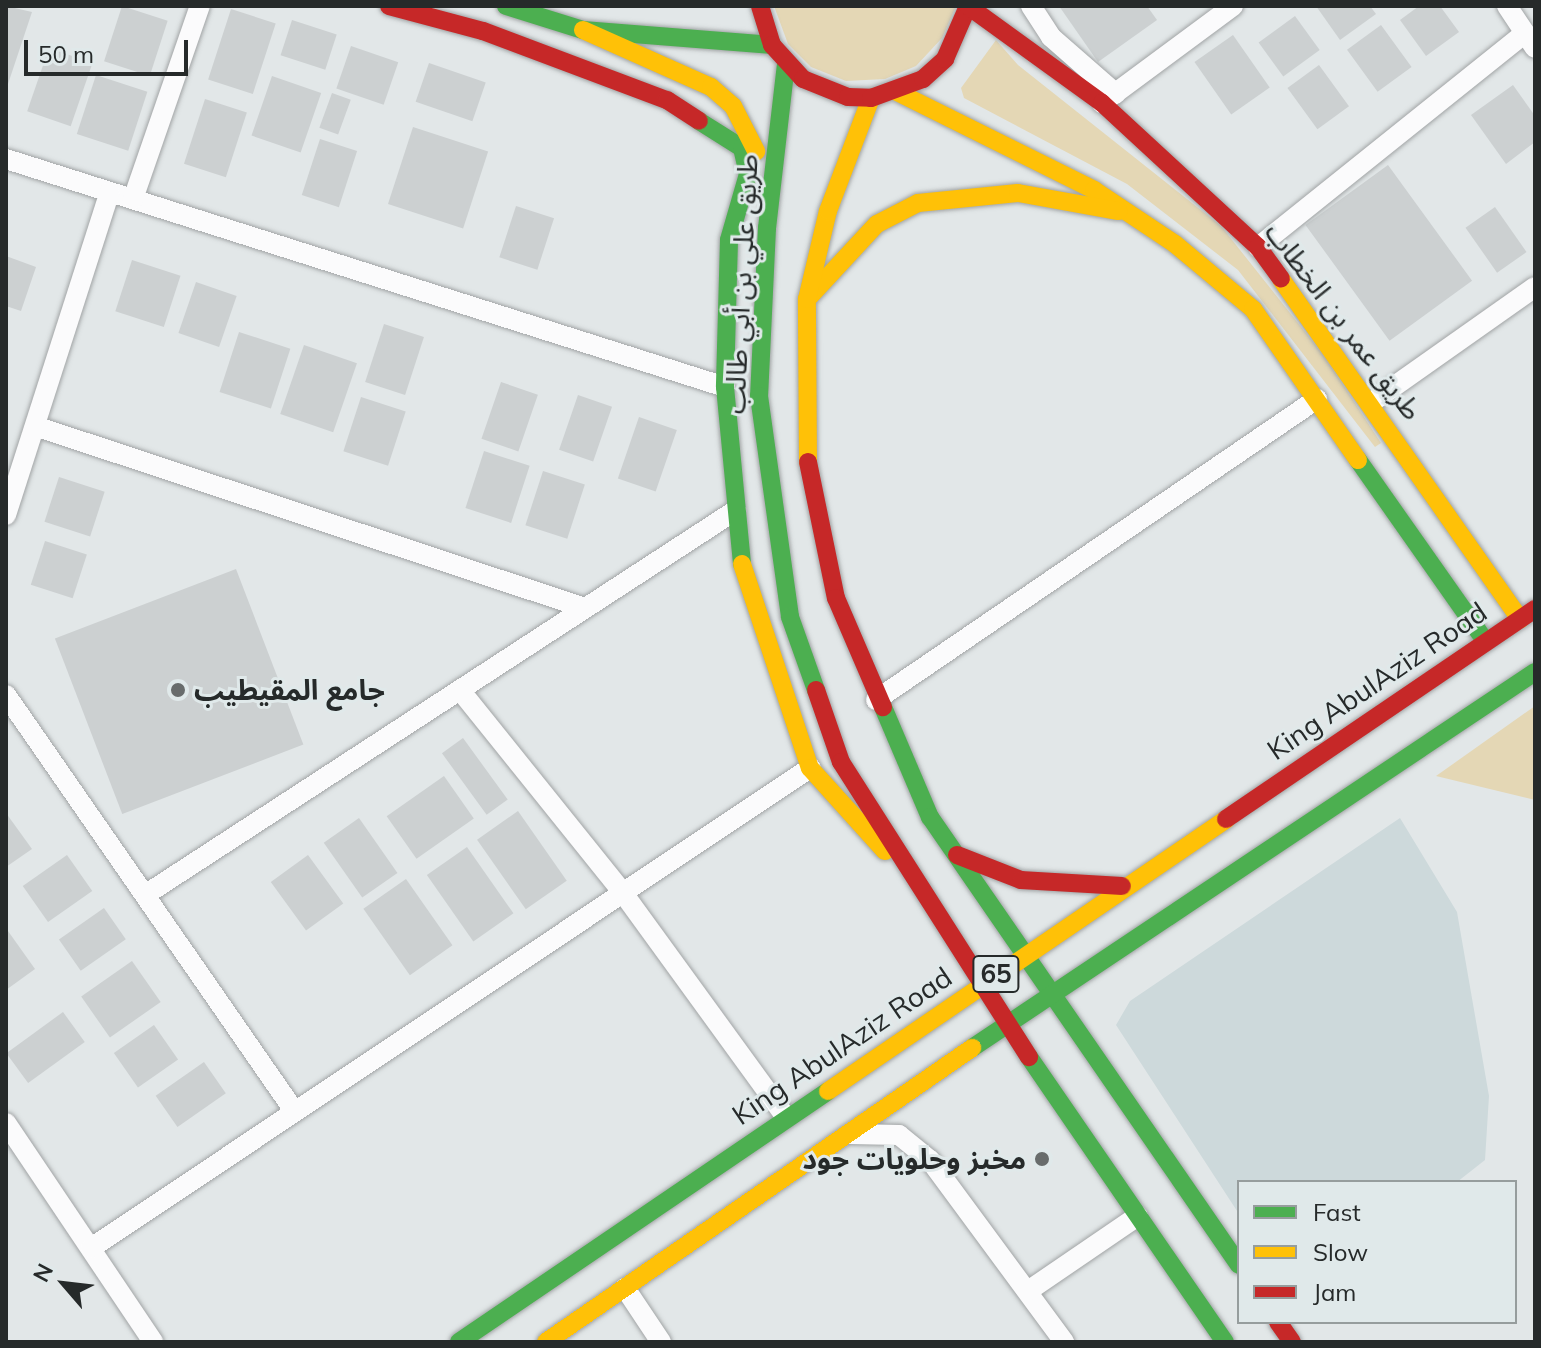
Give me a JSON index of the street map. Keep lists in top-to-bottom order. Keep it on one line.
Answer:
{"streets":{"main road":["طريق علي بن أبي طالب","طريق عمر بن الخطاب","King AbulAziz Road","65"]},"crossings":[["طريق علي بن أبي طالب","King AbulAziz Road"],["طريق علي بن أبي طالب","65"],["طريق عمر بن الخطاب","King AbulAziz Road"]],"places":["جامع المقيطيب","مخبز وحلويات جود"],"legend":["Fast","Slow","Jam"],"scale_bar":"50 m","north":"top left"}
